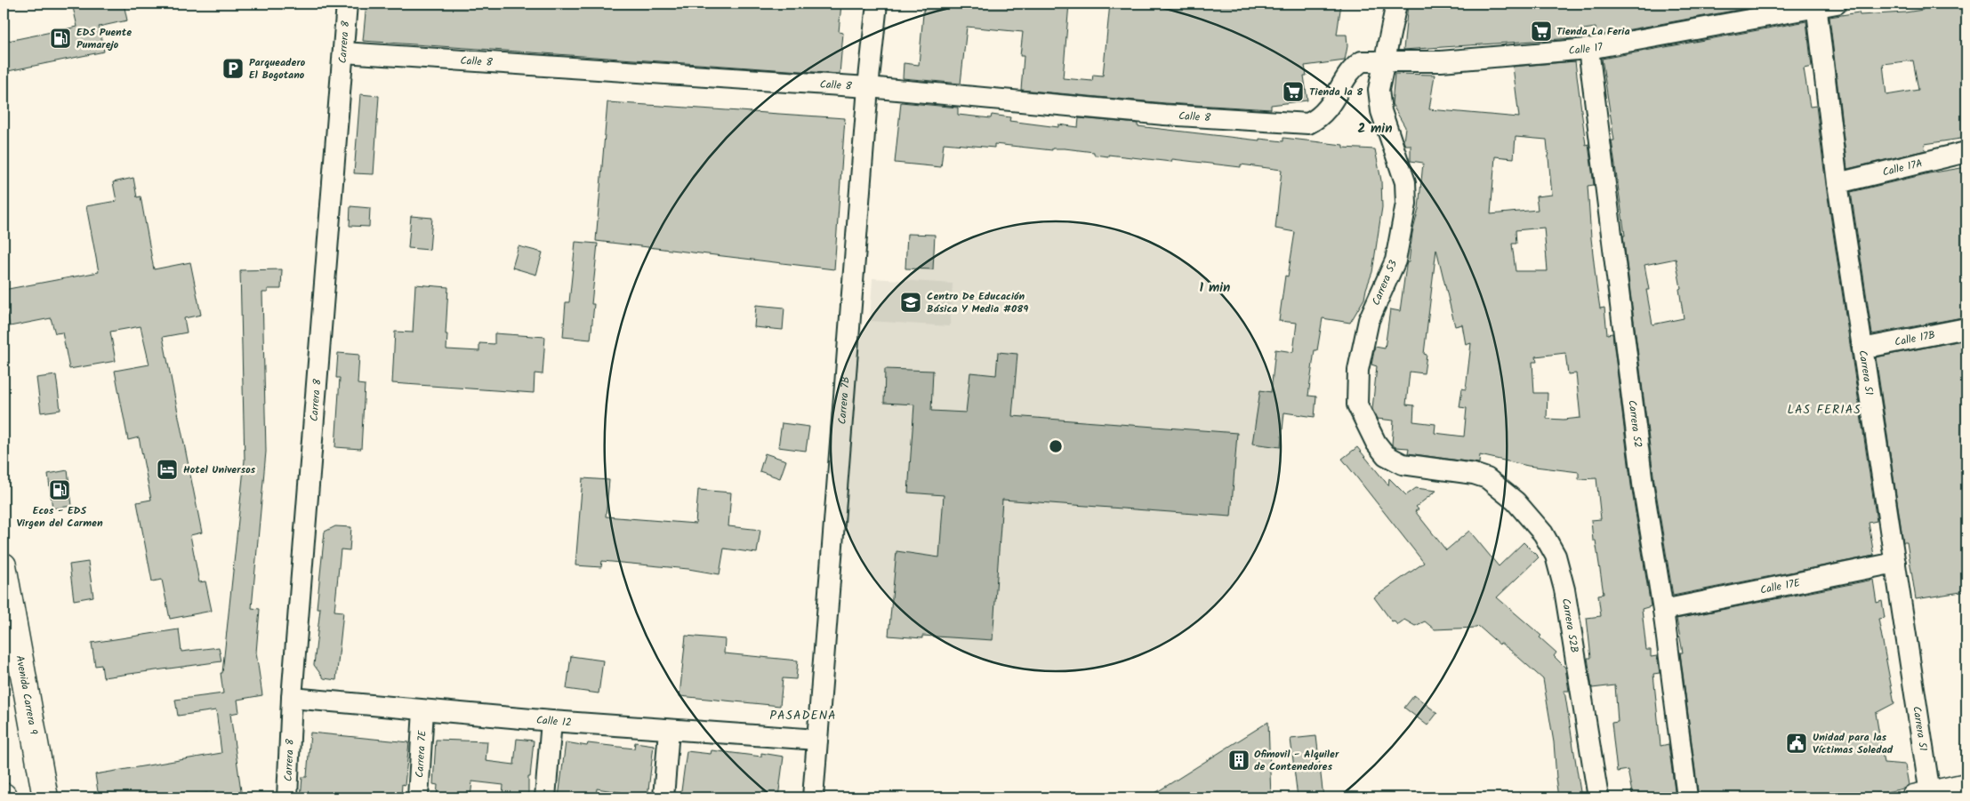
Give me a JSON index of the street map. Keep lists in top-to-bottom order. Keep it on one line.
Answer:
{"streets":{"main road":["Avenida Carrera 9"],"street":["Carrera 8","Calle 17","Calle 8","Calle 17A","Carrera 53","Calle 17B","Carrera 51","Carrera 7B","Carrera 52","Calle 17E","Carrera 52B","Calle 12","Carrera 7E"]},"crossings":[["Carrera 8","Calle 8"],["Carrera 8","Calle 12"],["Calle 17","Calle 8"],["Calle 17","Carrera 53"],["Calle 17","Carrera 51"],["Calle 17","Carrera 52"],["Calle 8","Carrera 53"],["Calle 8","Carrera 7B"],["Calle 17A","Carrera 51"],["Carrera 53","Carrera 52B"],["Calle 17B","Carrera 51"],["Carrera 51","Calle 17E"],["Carrera 7B","Calle 12"],["Carrera 52","Calle 17E"],["Calle 12","Carrera 7E"]],"districts":["LAS FERIAS","PASADENA"],"places":{"supermarket":["Tienda La Feria","Tienda la 8"],"fuel station":["EDS Puente Pumarejo","Ecos - EDS Virgen del Carmen"],"parking":["Parqueadero El Bogotano"],"school or university":["Centro De Educación Básica Y Media #089"],"hotel":["Hotel Universos"],"public building":["Unidad para las Víctimas Soledad"],"building":["Ofimovil - Alquiler de Contenedores"]},"rings":["2 min","1 min"]}
